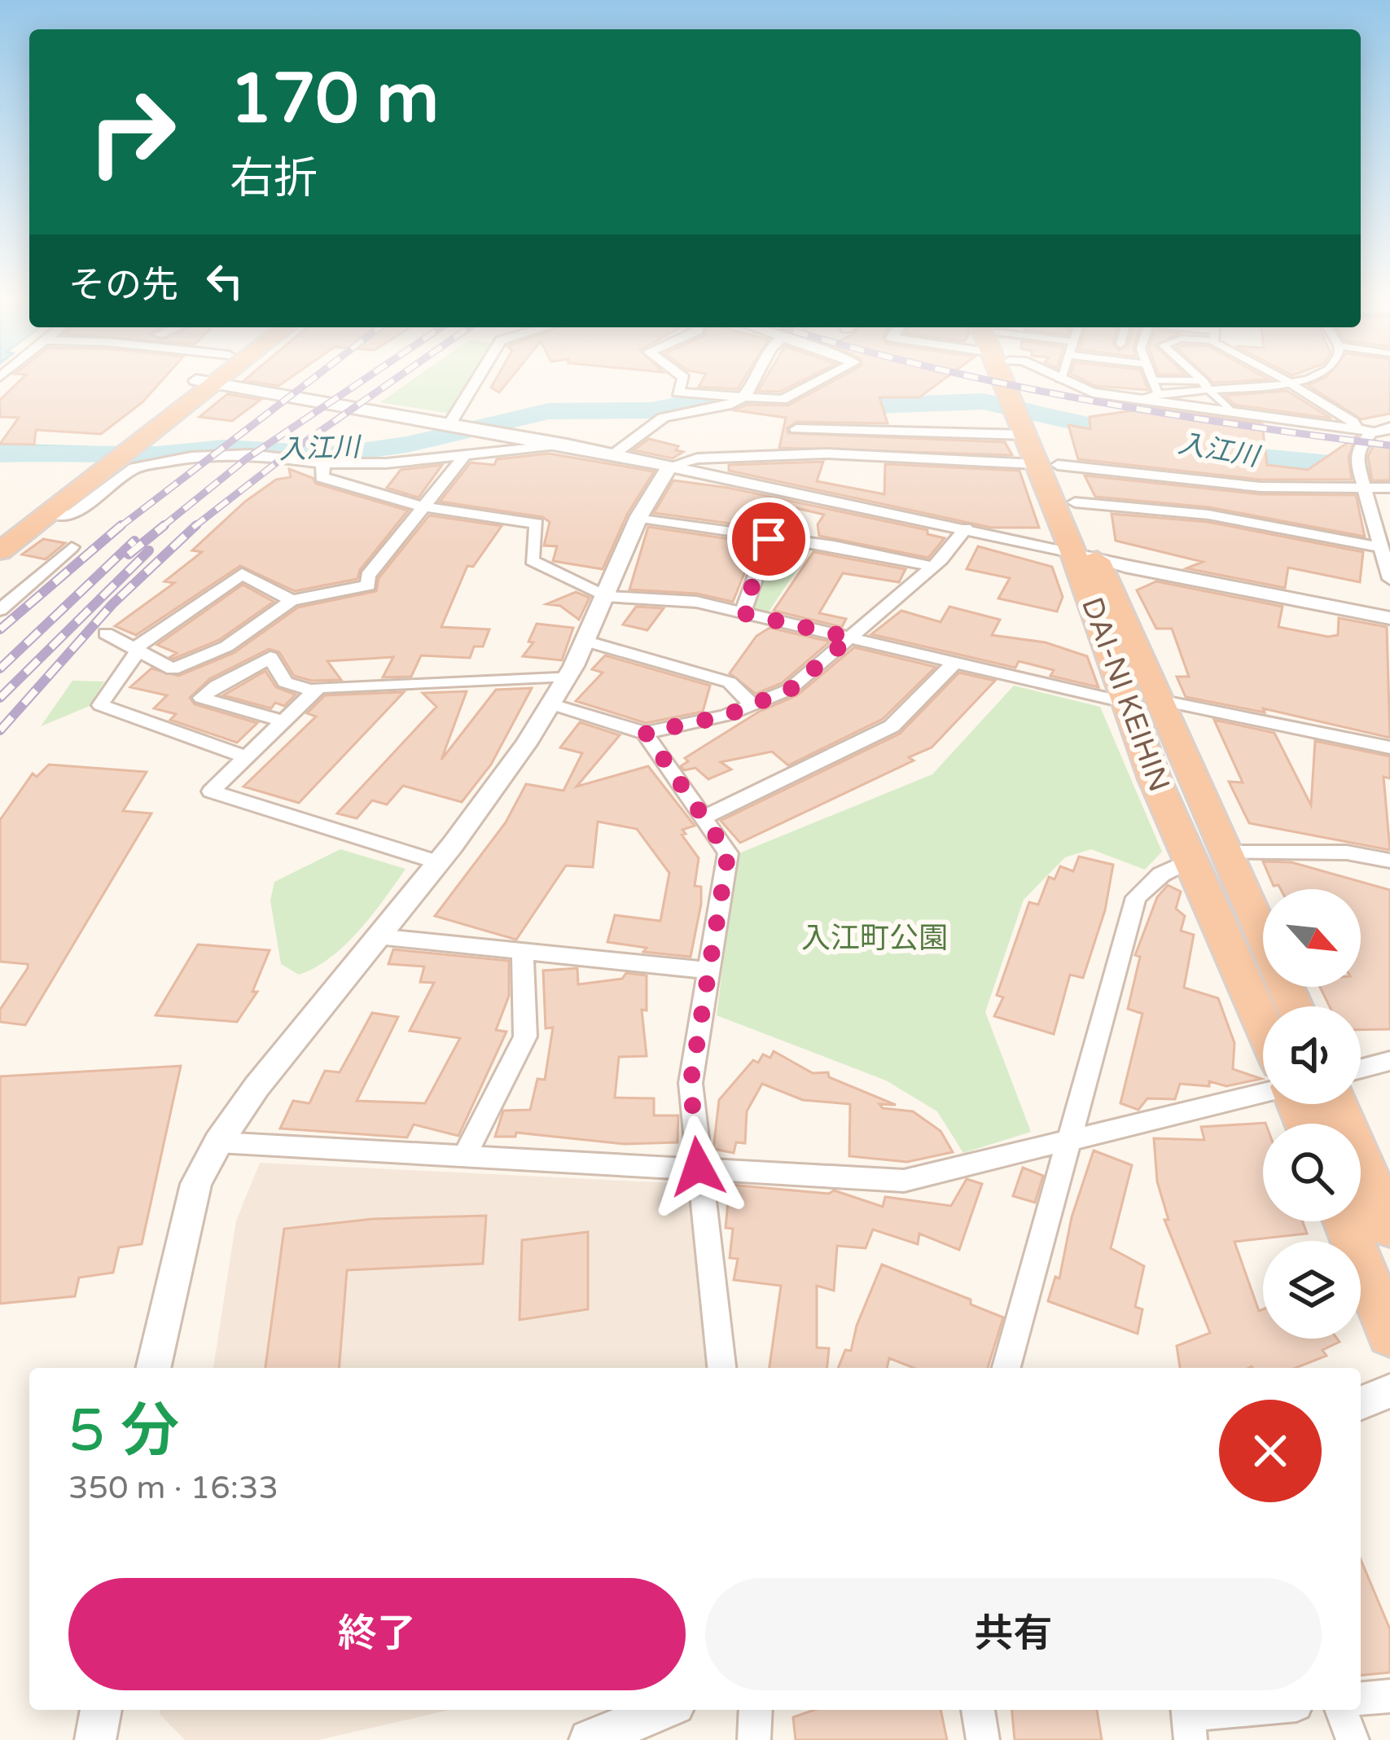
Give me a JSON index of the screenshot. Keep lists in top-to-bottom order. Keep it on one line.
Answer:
{"streets":{"highway":["DAI-NI KEIHIN"]},"water":["入江川"],"parks":["入江町公園"],"north":"bottom right","page":{"turn":["170 m","右折"],"then":"その先","heading":["5 分","350 m · 16:33"],"buttons":["終了","共有"]}}
